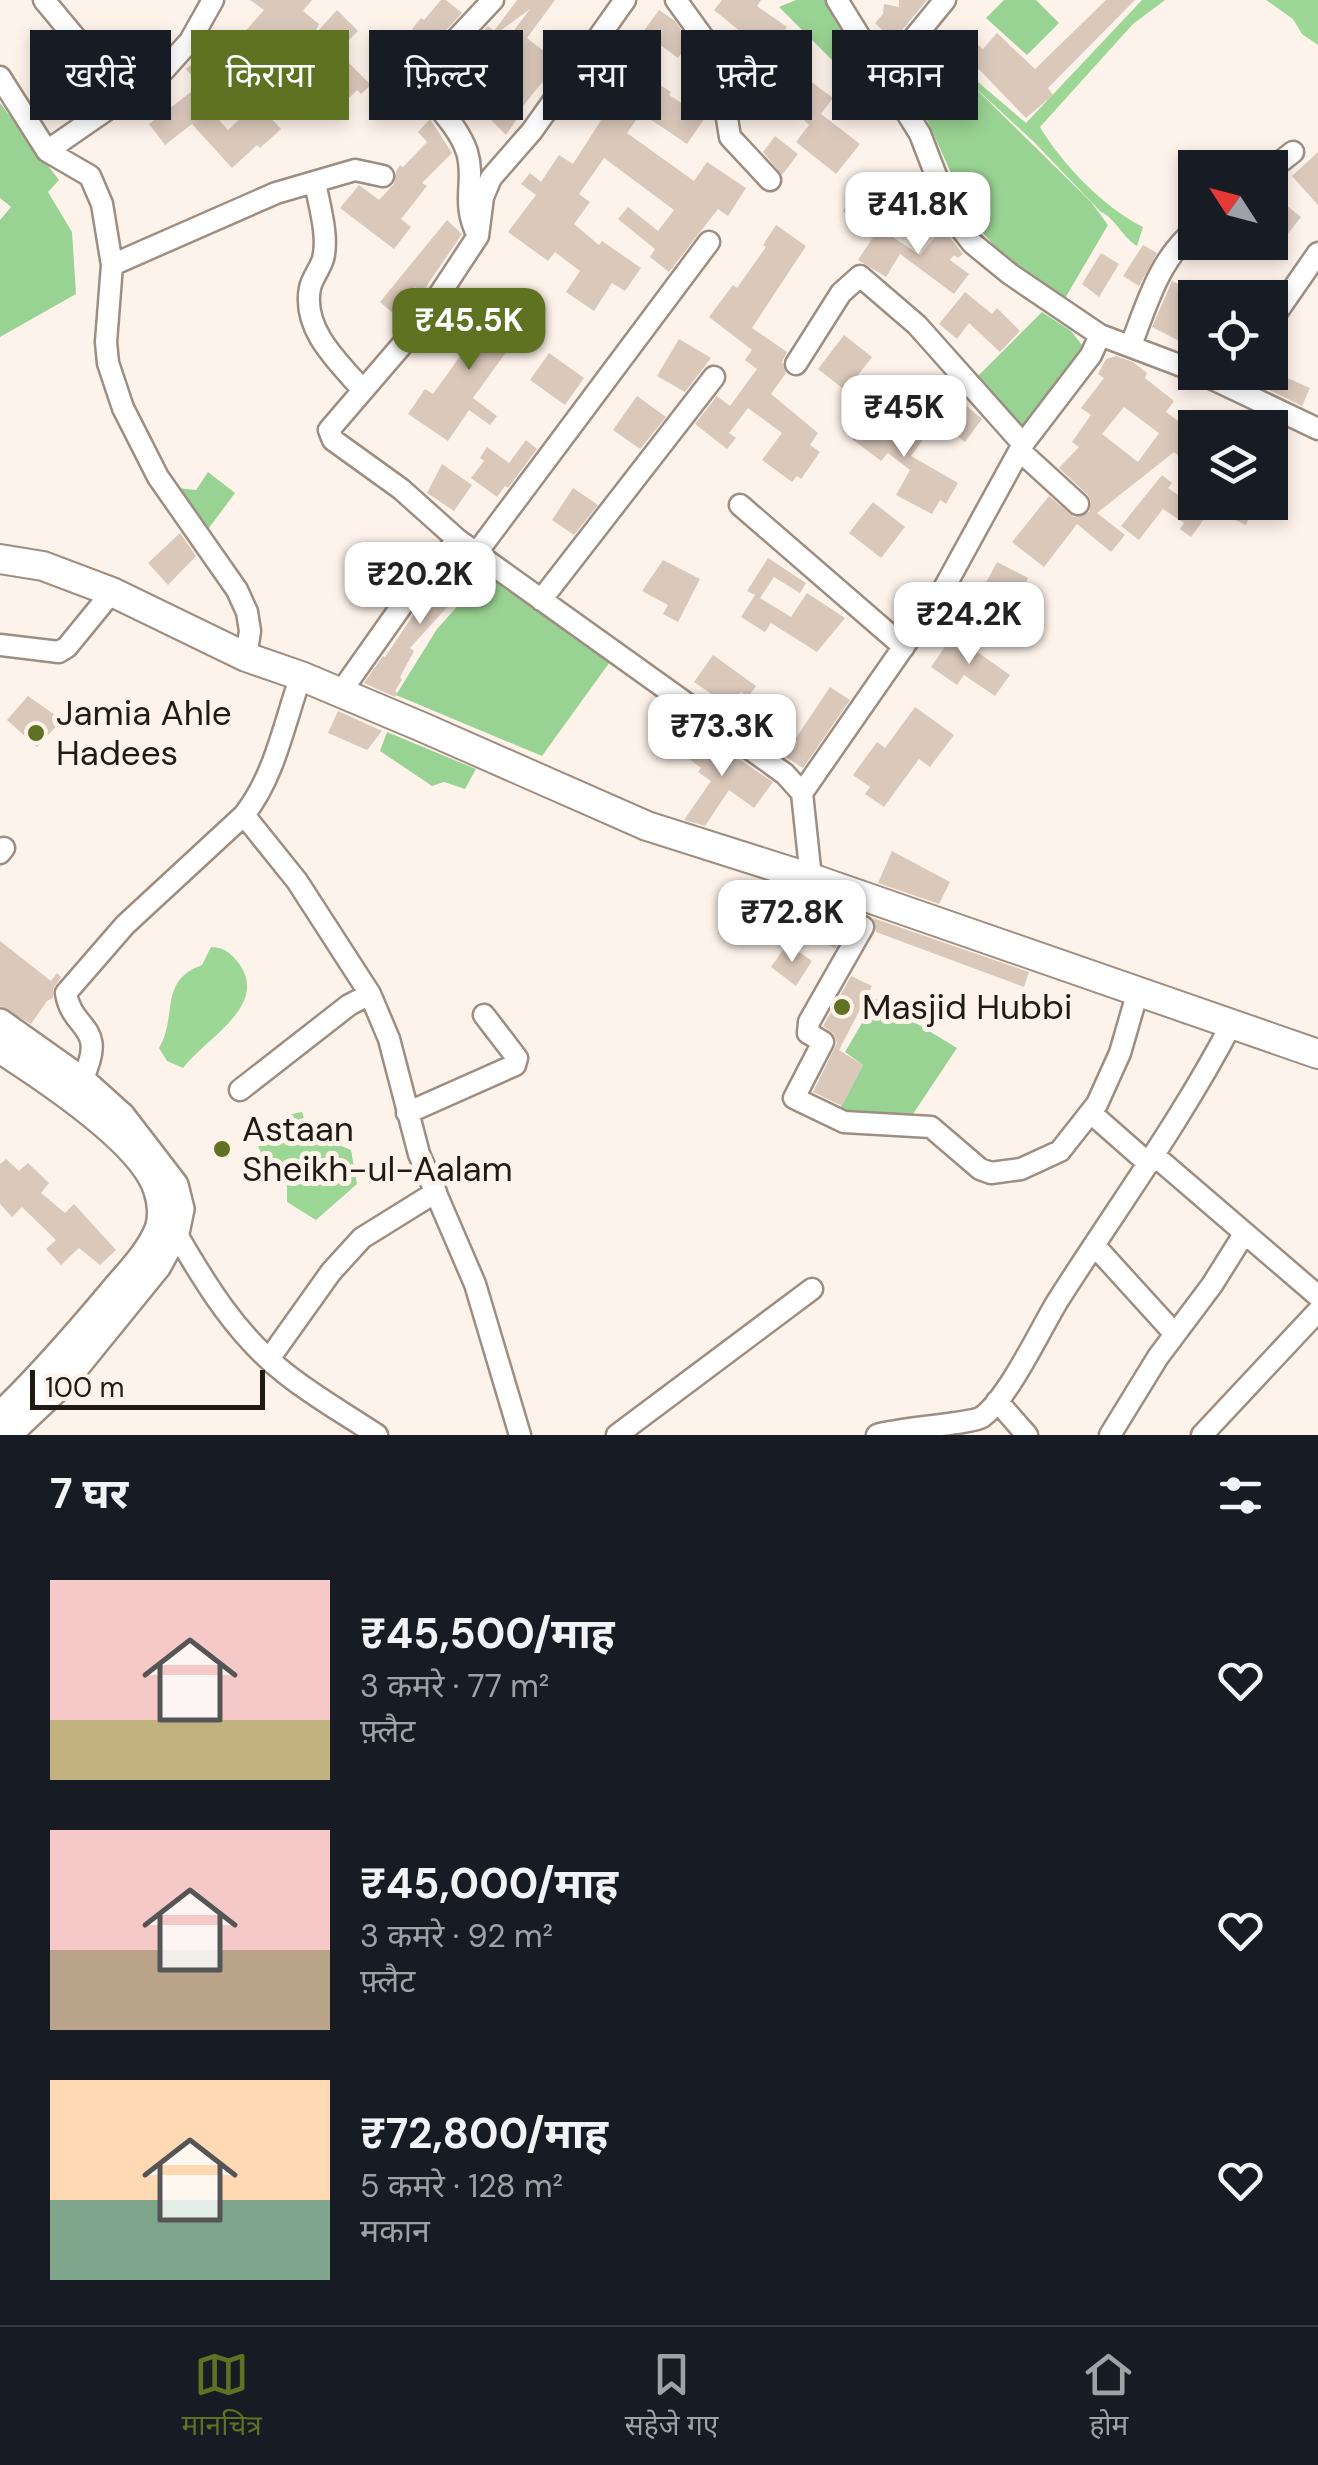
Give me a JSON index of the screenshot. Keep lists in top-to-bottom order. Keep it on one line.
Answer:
{"places":["Jamia Ahle Hadees","Masjid Hubbi","Astaan Sheikh-ul-Aalam"],"scale_bar":"100 m","north":"top left","page":{"chip":["खरीदें","किराया","फ़िल्टर","नया","फ़्लैट","मकान"],"price":["₹41.8K","₹45.5K","₹45K","₹20.2K","₹24.2K","₹73.3K","₹72.8K"],"scale":"100 m","heading":"7 घर","list":[{"name":"₹45,500/माह","note":"3 कमरे · 77 m² · फ़्लैट"},{"name":"₹45,000/माह","note":"3 कमरे · 92 m² · फ़्लैट"},{"name":"₹72,800/माह","note":"5 कमरे · 128 m² · मकान"}],"tabs":["मानचित्र","सहेजे गए","होम"]}}
